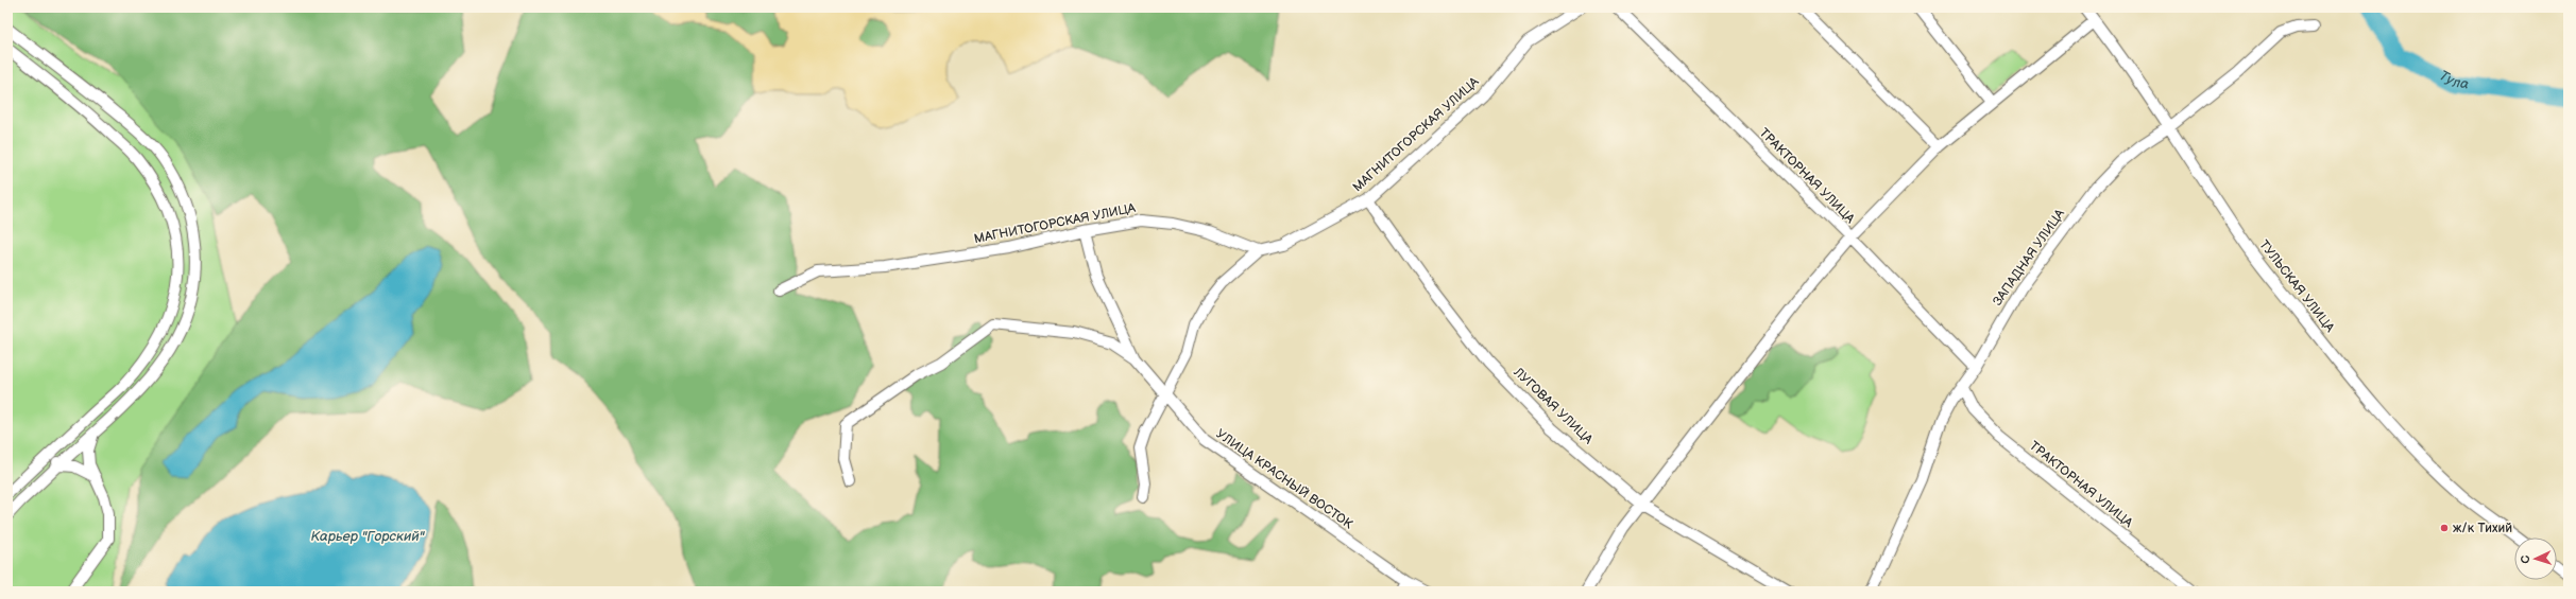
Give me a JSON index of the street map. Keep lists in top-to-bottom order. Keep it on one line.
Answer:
{"streets":{"street":["МАГНИТОГОРСКАЯ УЛИЦА","ТРАКТОРНАЯ УЛИЦА","ЗАПАДНАЯ УЛИЦА","ТУЛЬСКАЯ УЛИЦА","ЛУГОВАЯ УЛИЦА","УЛИЦА КРАСНЫЙ ВОСТОК"]},"crossings":[["МАГНИТОГОРСКАЯ УЛИЦА","ЛУГОВАЯ УЛИЦА"],["МАГНИТОГОРСКАЯ УЛИЦА","УЛИЦА КРАСНЫЙ ВОСТОК"],["ТРАКТОРНАЯ УЛИЦА","ЗАПАДНАЯ УЛИЦА"],["ЗАПАДНАЯ УЛИЦА","ТУЛЬСКАЯ УЛИЦА"]],"water":["Тула","Карьер \"Горский\""],"places":["ж/к Тихий"],"north":"left"}
